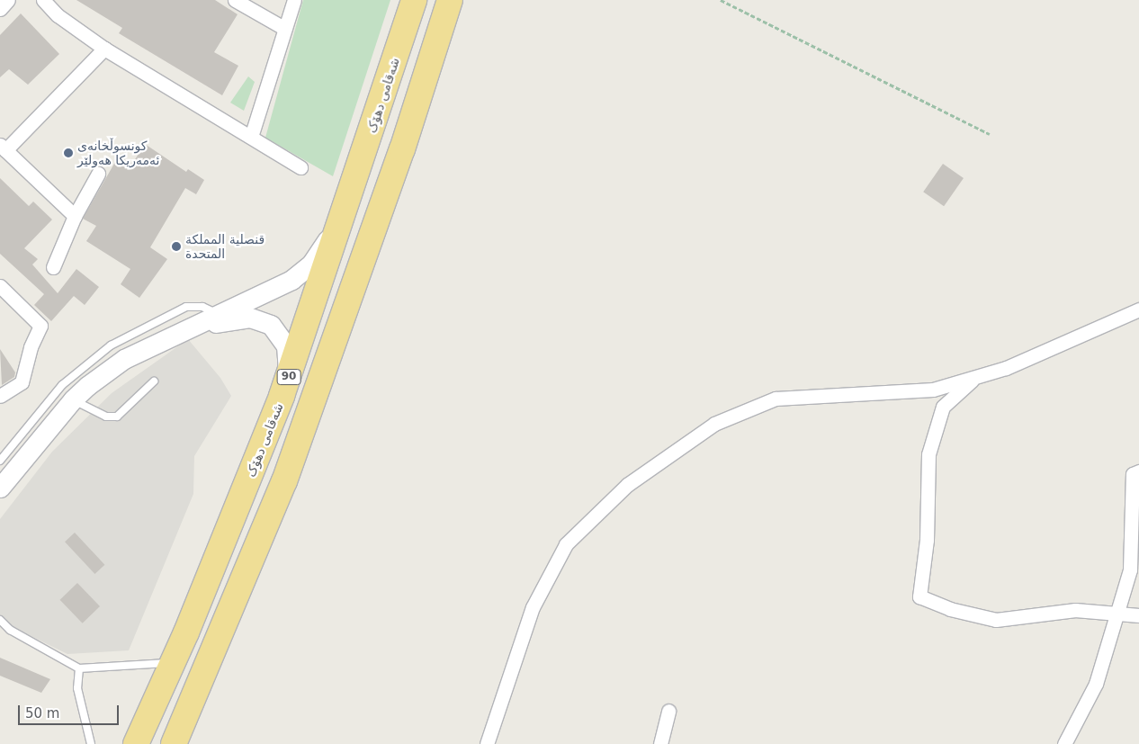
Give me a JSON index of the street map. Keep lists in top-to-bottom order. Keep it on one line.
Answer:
{"streets":{"highway":["شەقامی دهۆک","90"]},"places":["کونسوڵخانەی ئەمەریکا هەولێر","قنصلية المملكة المتحدة"],"scale_bar":"50 m"}
